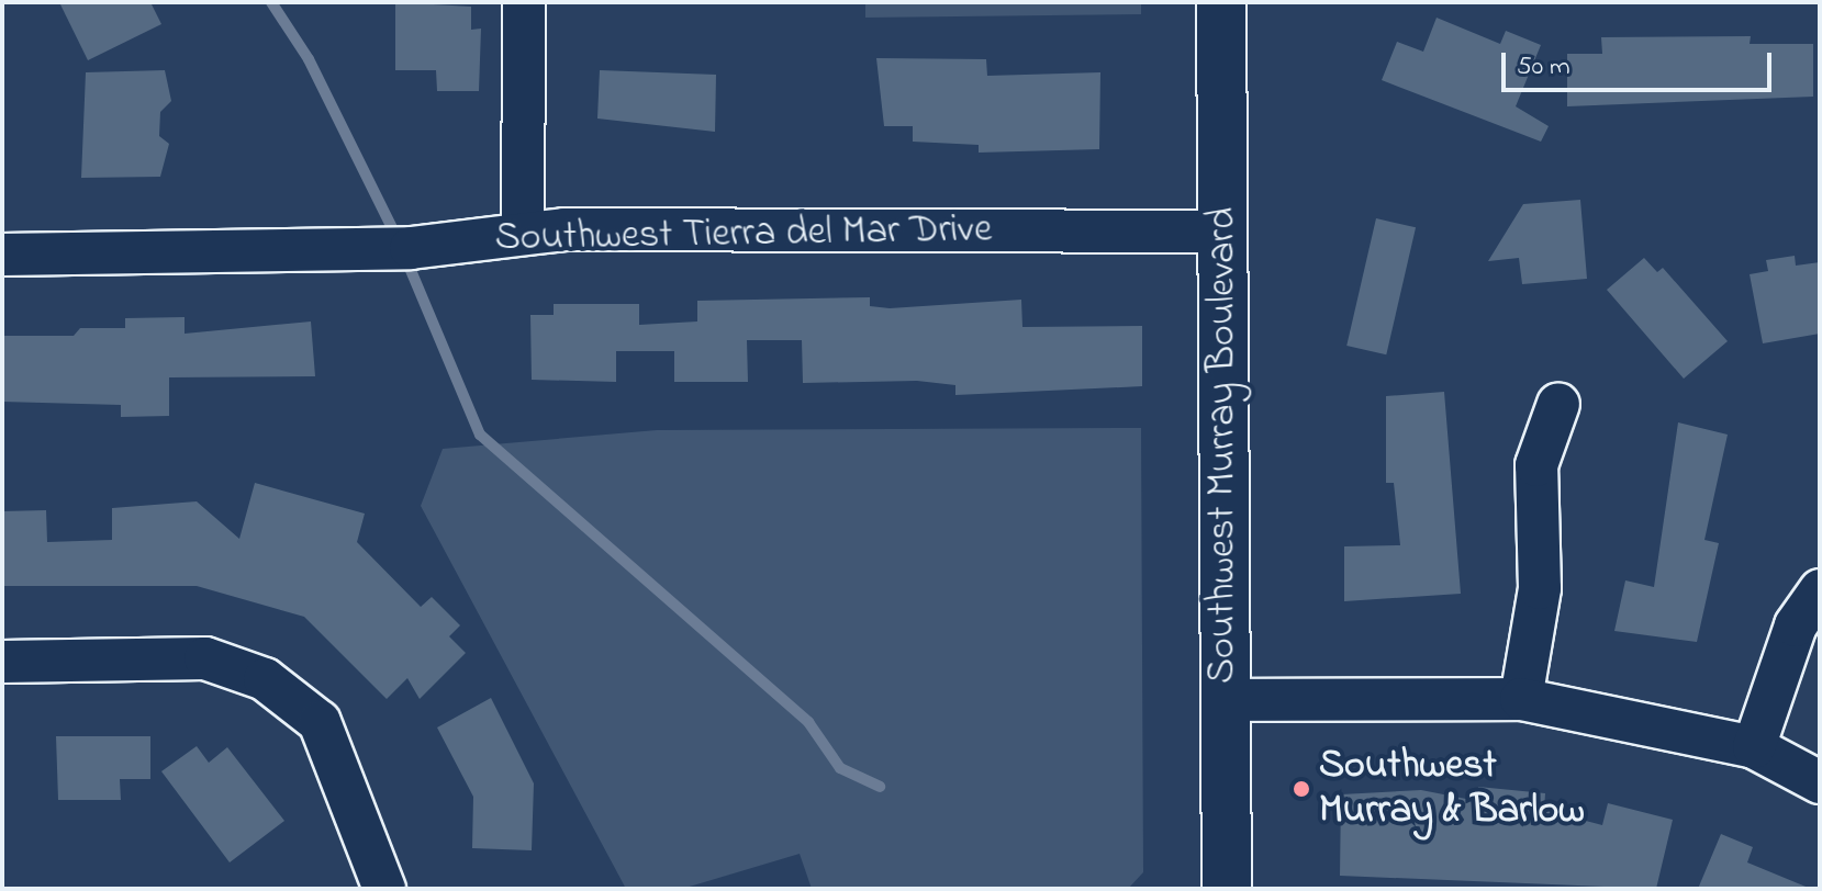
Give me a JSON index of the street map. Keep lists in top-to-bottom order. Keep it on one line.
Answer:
{"streets":{"main road":["Southwest Murray Boulevard"],"street":["Southwest Tierra del Mar Drive"]},"crossings":[["Southwest Tierra del Mar Drive","Southwest Murray Boulevard"]],"places":["Southwest Murray & Barlow"],"scale_bar":"50 m"}
